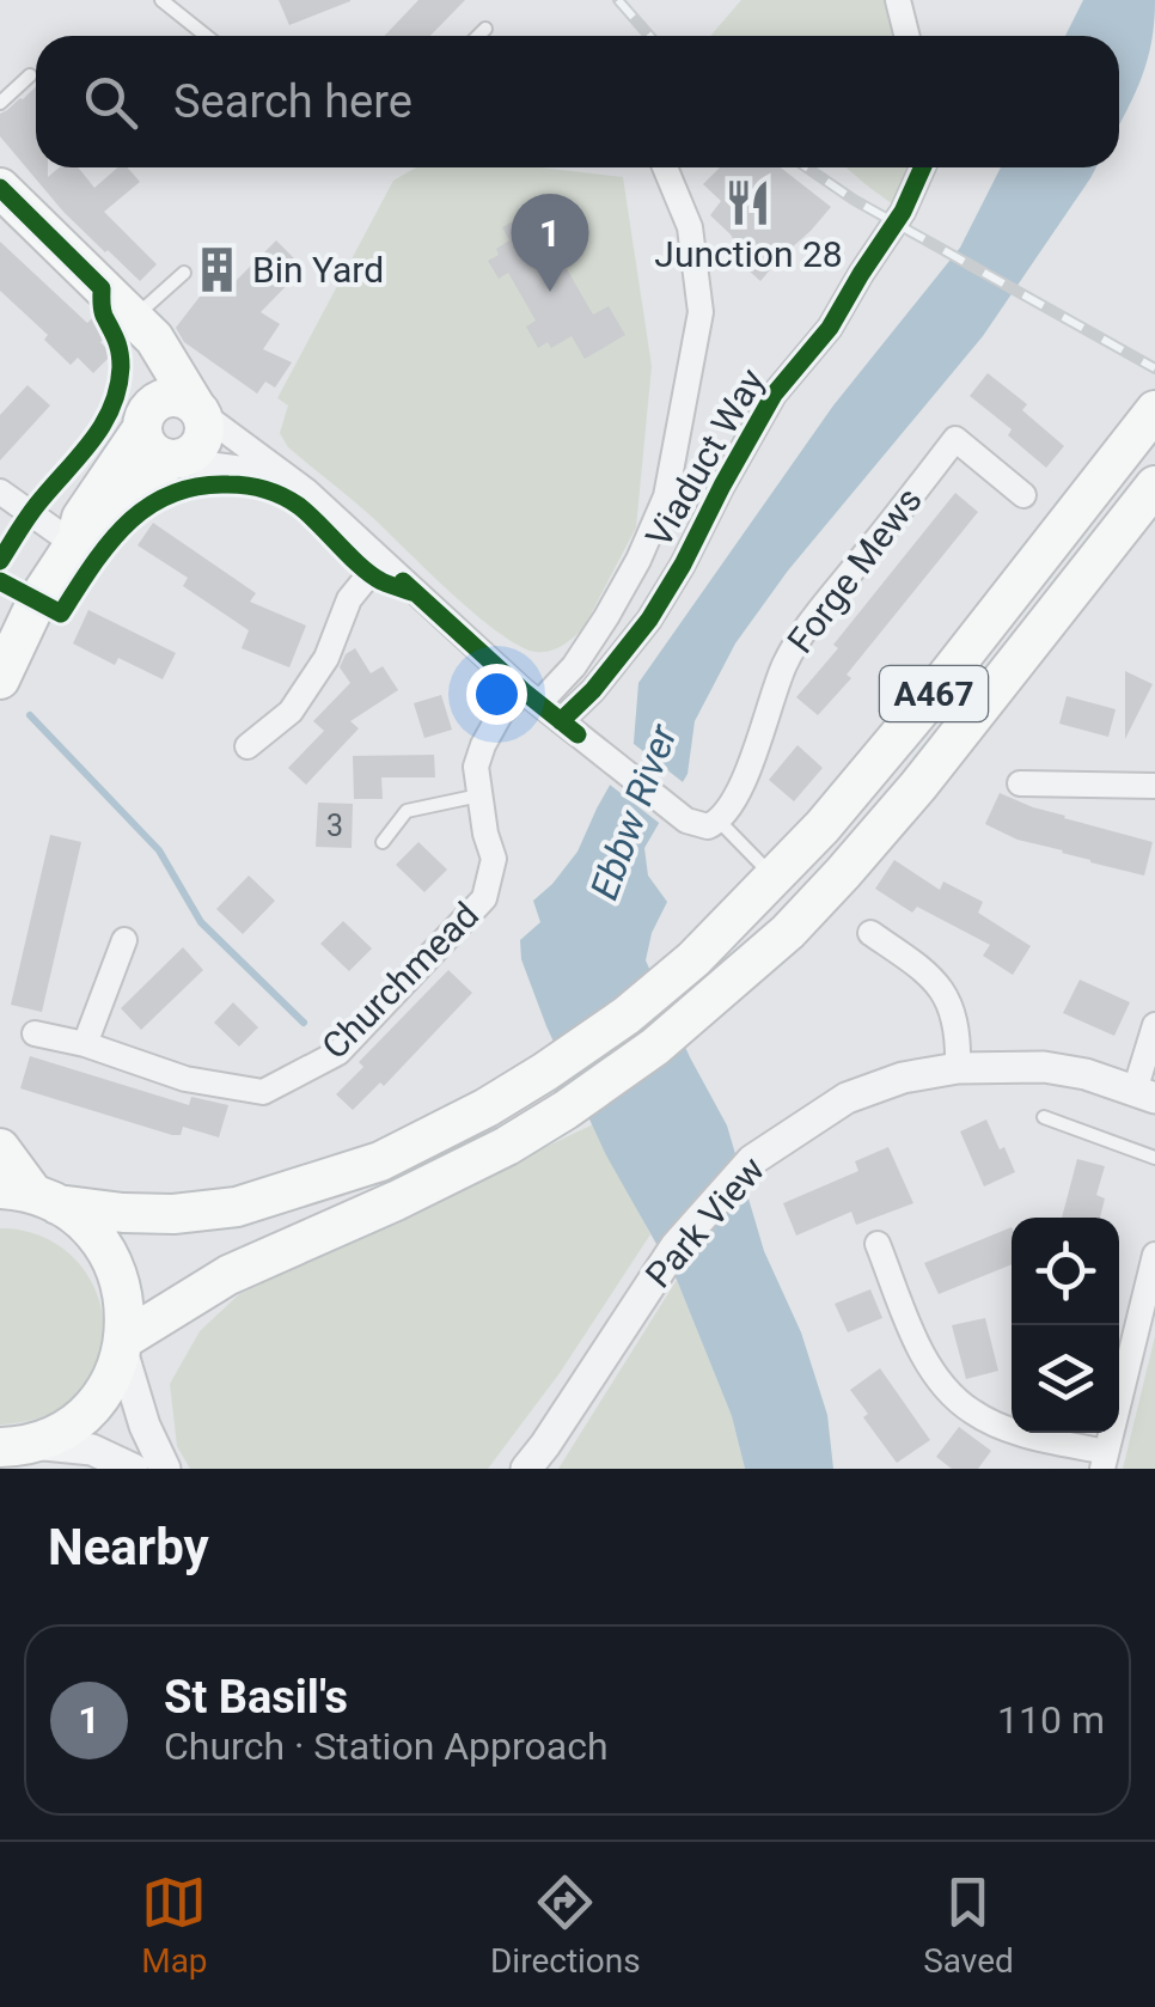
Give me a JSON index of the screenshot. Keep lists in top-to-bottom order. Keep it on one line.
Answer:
{"streets":{"main road":["A467"],"street":["Viaduct Way","Forge Mews","Churchmead","Park View"]},"water":["Ebbw River"],"places":{"restaurant":["Junction 28"],"building":["Bin Yard"]},"house_numbers":["3"],"page":{"search":"Search here","pins":"1","heading":"Nearby","list":[{"mark":"1","name":"St Basil's","note":"Church · Station Approach","value":"110 m"}],"nav":["Map","Directions","Saved"]}}
